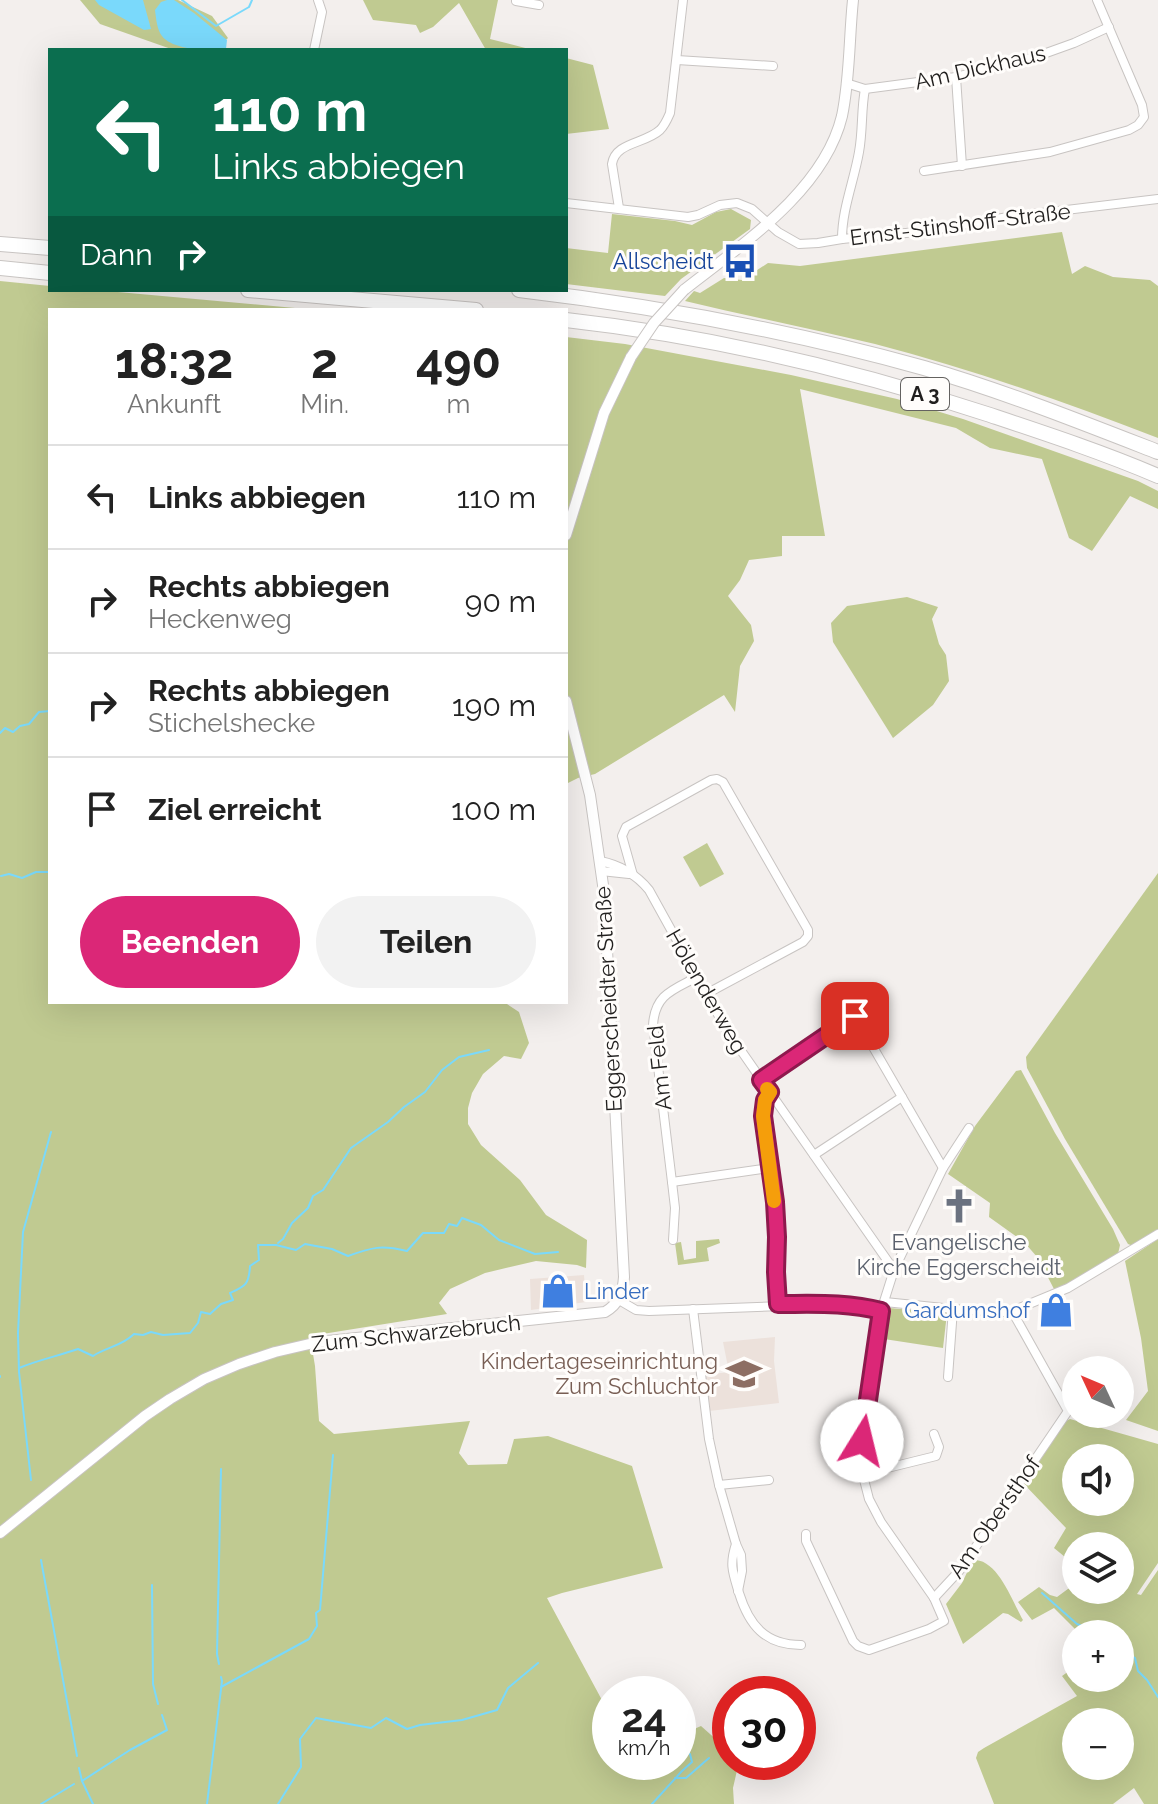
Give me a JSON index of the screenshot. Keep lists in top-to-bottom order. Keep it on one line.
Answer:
{"streets":{"highway":["A 3"],"street":["Am Dickhaus","Ernst-Stinshoff-Straße","Hölenderweg","Eggerscheidter Straße","Am Feld","Zum Schwarzebruch","Am Obersthof"]},"crossings":[["Hölenderweg","Eggerscheidter Straße"],["Hölenderweg","Am Feld"],["Eggerscheidter Straße","Zum Schwarzebruch"]],"places":{"bus stop":["Allscheidt"],"church":["Evangelische Kirche Eggerscheidt"],"shop":["Linder","Gardumshof"],"school or university":["Kindertageseinrichtung Zum Schluchtor"]},"north":"top left","page":{"turn":["110 m","Links abbiegen"],"then":"Dann","eta":["18:32","Ankunft","2","Min.","490","m"],"list":[{"name":"Links abbiegen","value":"110 m"},{"name":"Rechts abbiegen","note":"Heckenweg","value":"90 m"},{"name":"Rechts abbiegen","note":"Stichelshecke","value":"190 m"},{"name":"Ziel erreicht","value":"100 m"}],"buttons":["Beenden","Teilen"],"map_buttons":["+","−"],"speed":"24 km/h","limit":"30"}}
